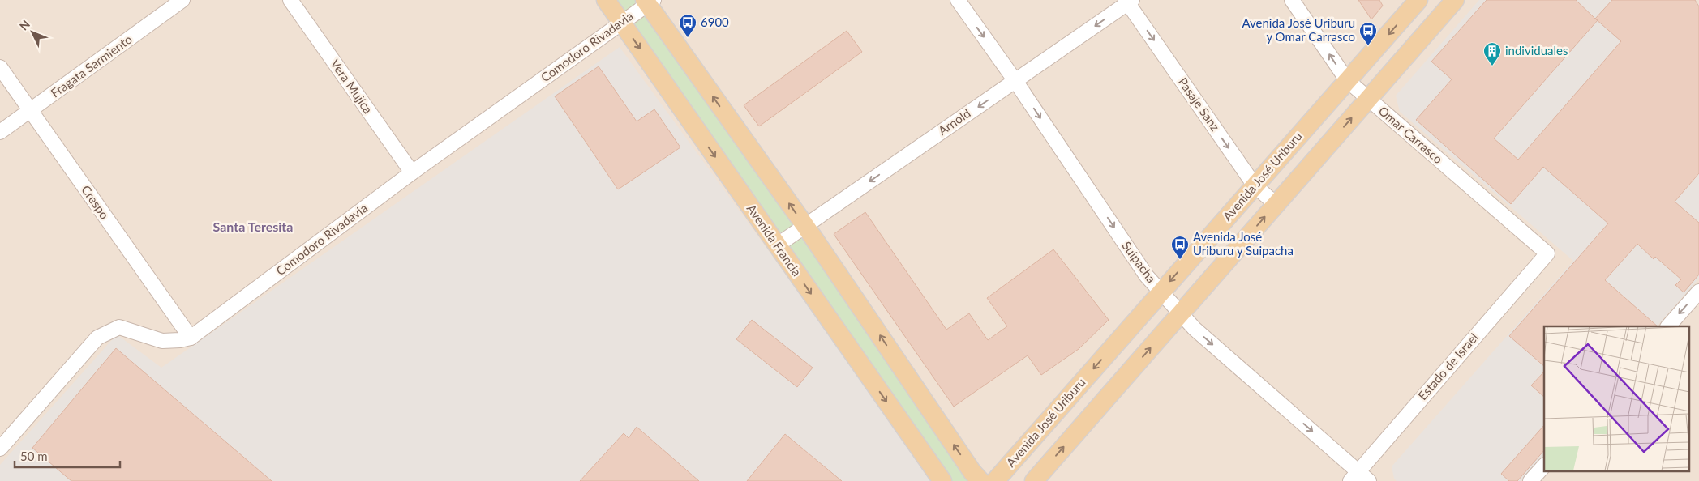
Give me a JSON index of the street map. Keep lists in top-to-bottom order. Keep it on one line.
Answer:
{"streets":{"main road":["Avenida José Uriburu","Avenida Francia"],"street":["Comodoro Rivadavia","Fragata Sarmiento","Vera Mujíca","Pasaje Sanz","Arnold","Omar Carrasco","Crespo","Suipacha","Estado de Israel"]},"crossings":[["Comodoro Rivadavia","Vera Mujíca"],["Comodoro Rivadavia","Crespo"],["Comodoro Rivadavia","Avenida Francia"],["Fragata Sarmiento","Crespo"],["Pasaje Sanz","Arnold"],["Pasaje Sanz","Avenida José Uriburu"],["Arnold","Avenida Francia"],["Arnold","Suipacha"],["Omar Carrasco","Avenida José Uriburu"],["Omar Carrasco","Estado de Israel"],["Avenida José Uriburu","Suipacha"],["Suipacha","Estado de Israel"]],"one_way":["Pasaje Sanz","Arnold","Suipacha"],"districts":["Santa Teresita"],"places":{"bus stop":["6900","Avenida José Uriburu y Omar Carrasco","Avenida José Uriburu y Suipacha"],"building":["individuales"]},"scale_bar":"50 m","north":"top left"}
